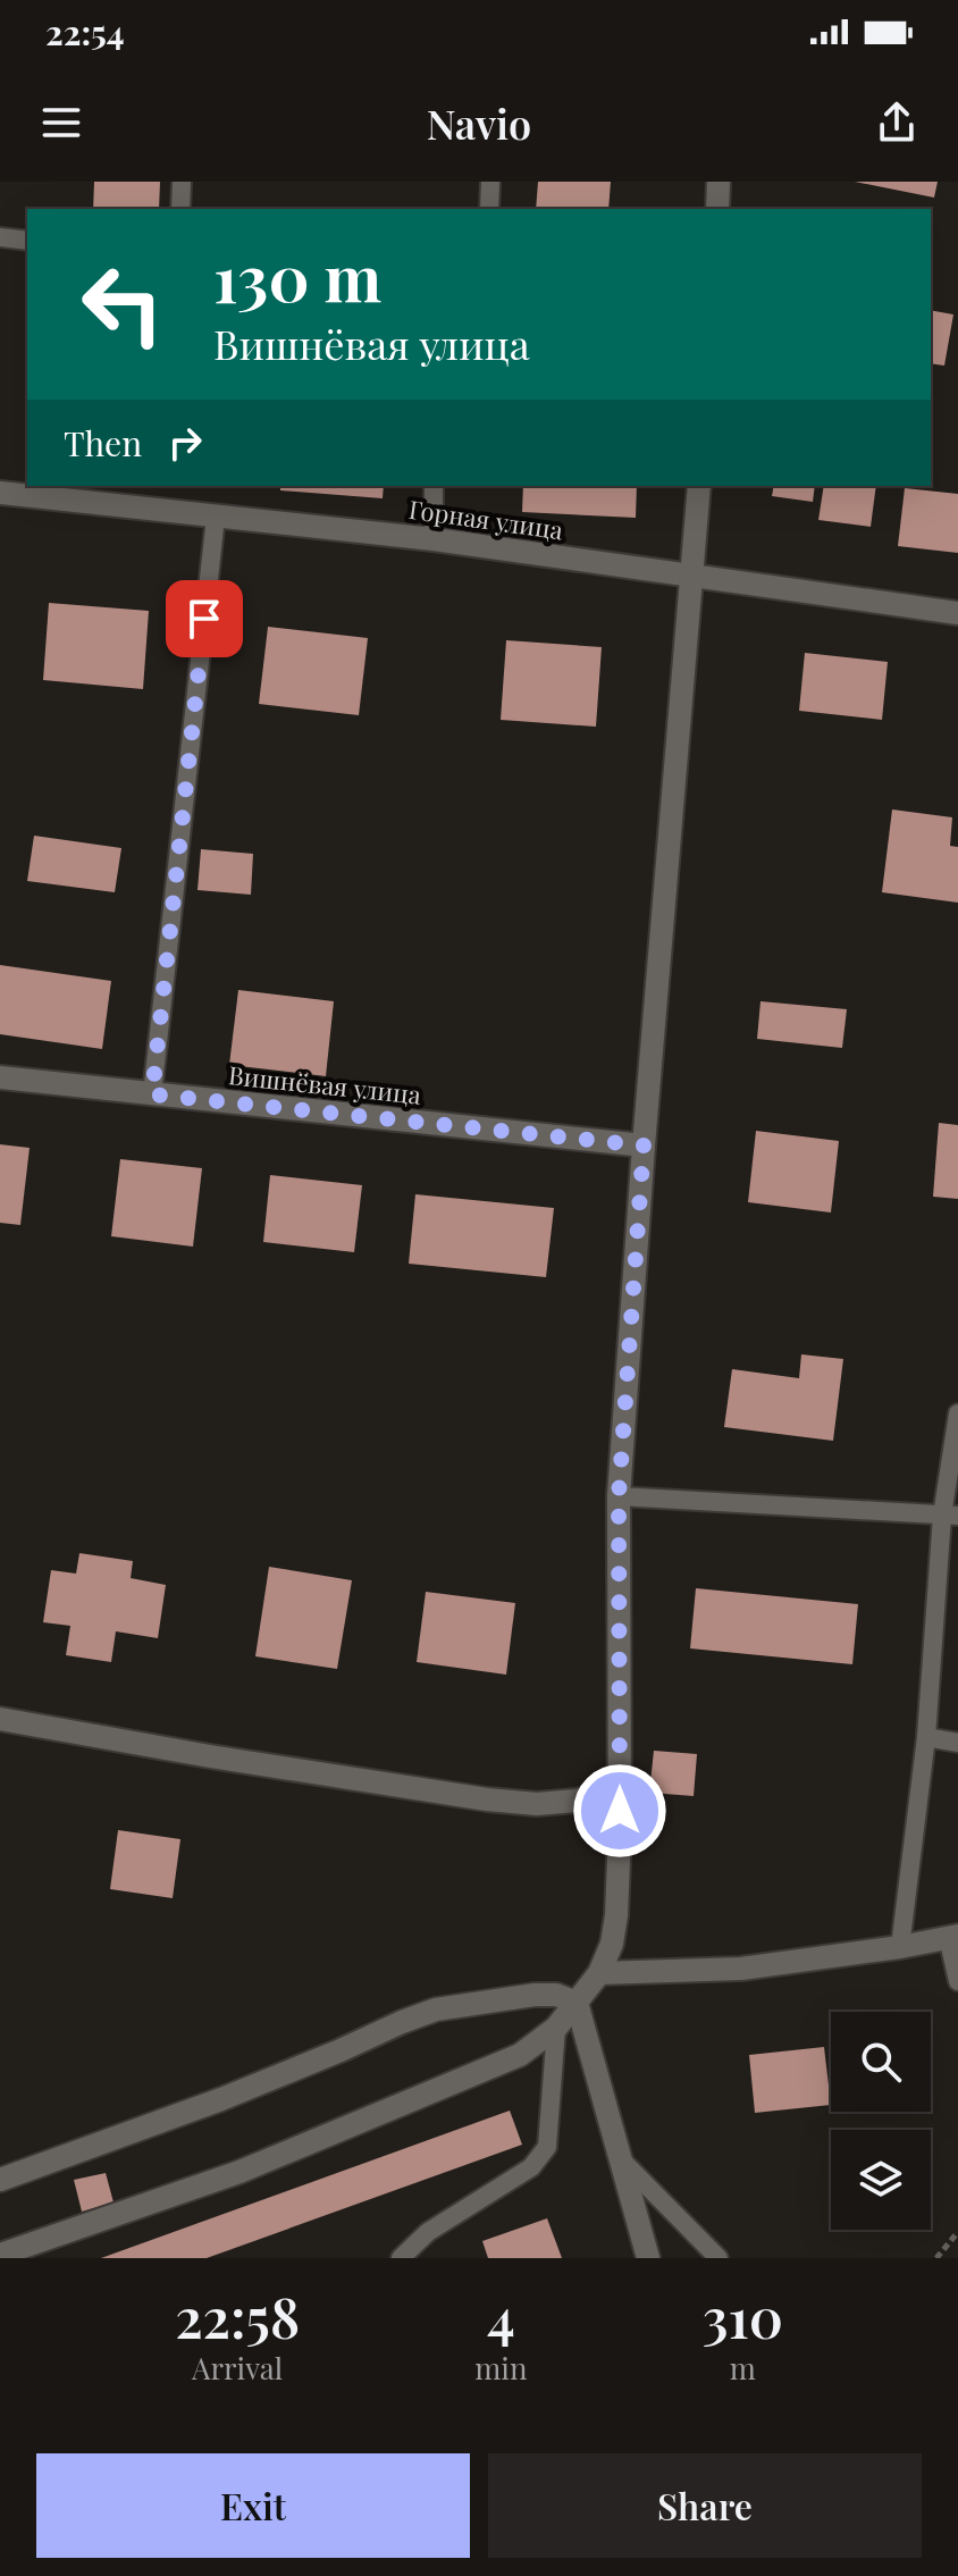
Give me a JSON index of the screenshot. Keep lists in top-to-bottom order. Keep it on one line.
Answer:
{"streets":{"street":["Горная улица","Вишнёвая улица"]},"page":{"status":"22:54","header":"Navio","turn":["130 m","Вишнёвая улица"],"then":"Then","eta":["22:58","Arrival","4","min","310","m"],"buttons":["Exit","Share"]}}
